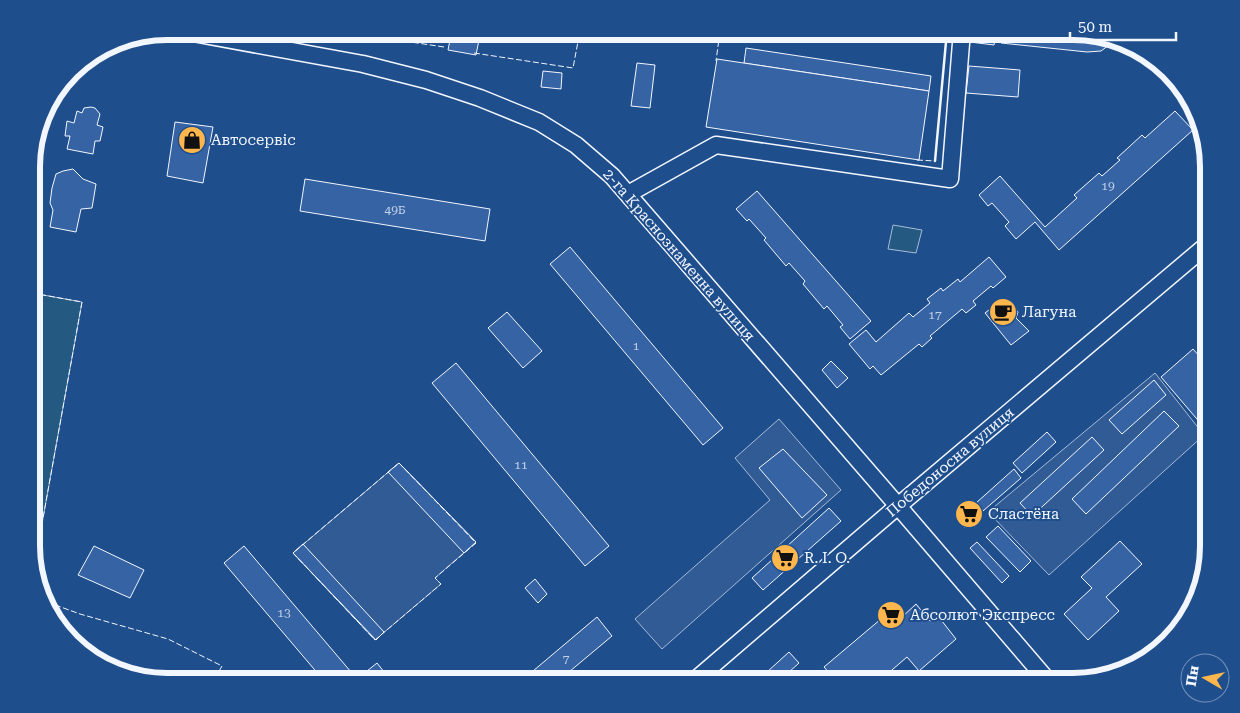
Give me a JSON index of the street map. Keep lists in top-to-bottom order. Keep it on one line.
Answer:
{"streets":{"street":["2-га Краснознаменна вулиця","Победоносна вулиця"]},"crossings":[["2-га Краснознаменна вулиця","Победоносна вулиця"]],"places":{"shop":["Автосервіс"],"cafe":["Лагуна"],"supermarket":["Сластёна","R. I. O.","Абсолют Экспресс"]},"house_numbers":["19","49Б","17","1","11","13","7"],"scale_bar":"50 m","north":"left"}
